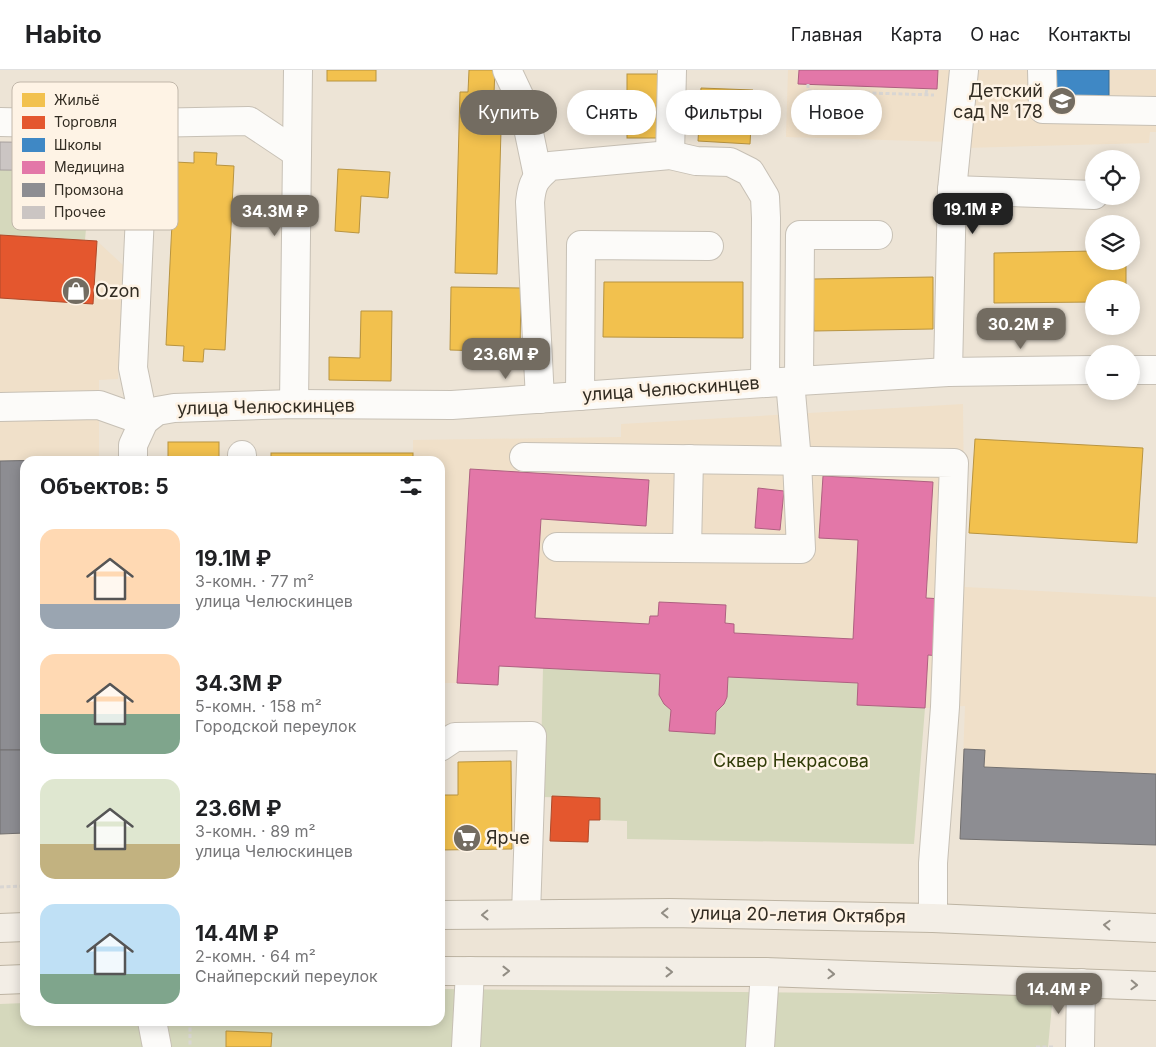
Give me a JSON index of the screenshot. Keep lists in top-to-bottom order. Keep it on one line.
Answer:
{"streets":{"main road":["улица 20-летия Октября"],"street":["улица Челюскинцев"]},"parks":["Сквер Некрасова"],"places":{"school or university":["Детский сад № 178"],"shop":["Ozon"],"supermarket":["Ярче"]},"legend":["Жильё","Торговля","Школы","Медицина","Промзона","Прочее"],"page":{"header":"Habito","nav":["Главная","Карта","О нас","Контакты"],"chip":["Купить","Снять","Фильтры","Новое"],"map_buttons":["+","−"],"price":["19.1M ₽","34.3M ₽","30.2M ₽","23.6M ₽","14.4M ₽"],"heading":"Объектов: 5","list":[{"name":"19.1M ₽","note":"3-комн. · 77 m² · улица Челюскинцев"},{"name":"34.3M ₽","note":"5-комн. · 158 m² · Городской переулок"},{"name":"23.6M ₽","note":"3-комн. · 89 m² · улица Челюскинцев"},{"name":"14.4M ₽","note":"2-комн. · 64 m² · Снайперский переулок"}]}}
